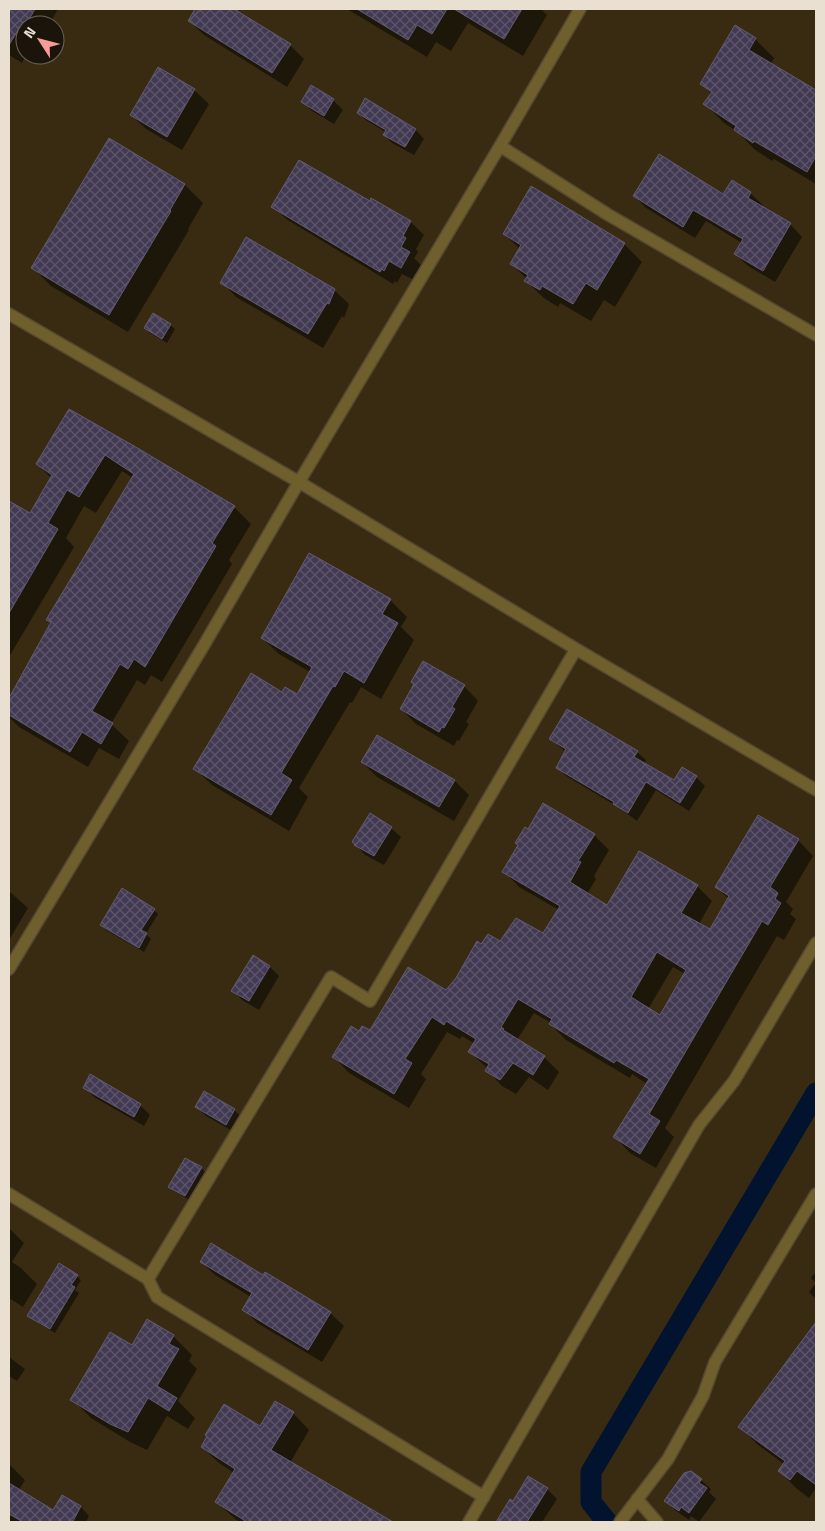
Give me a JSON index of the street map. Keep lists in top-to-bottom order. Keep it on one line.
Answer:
{"north":"top left"}
